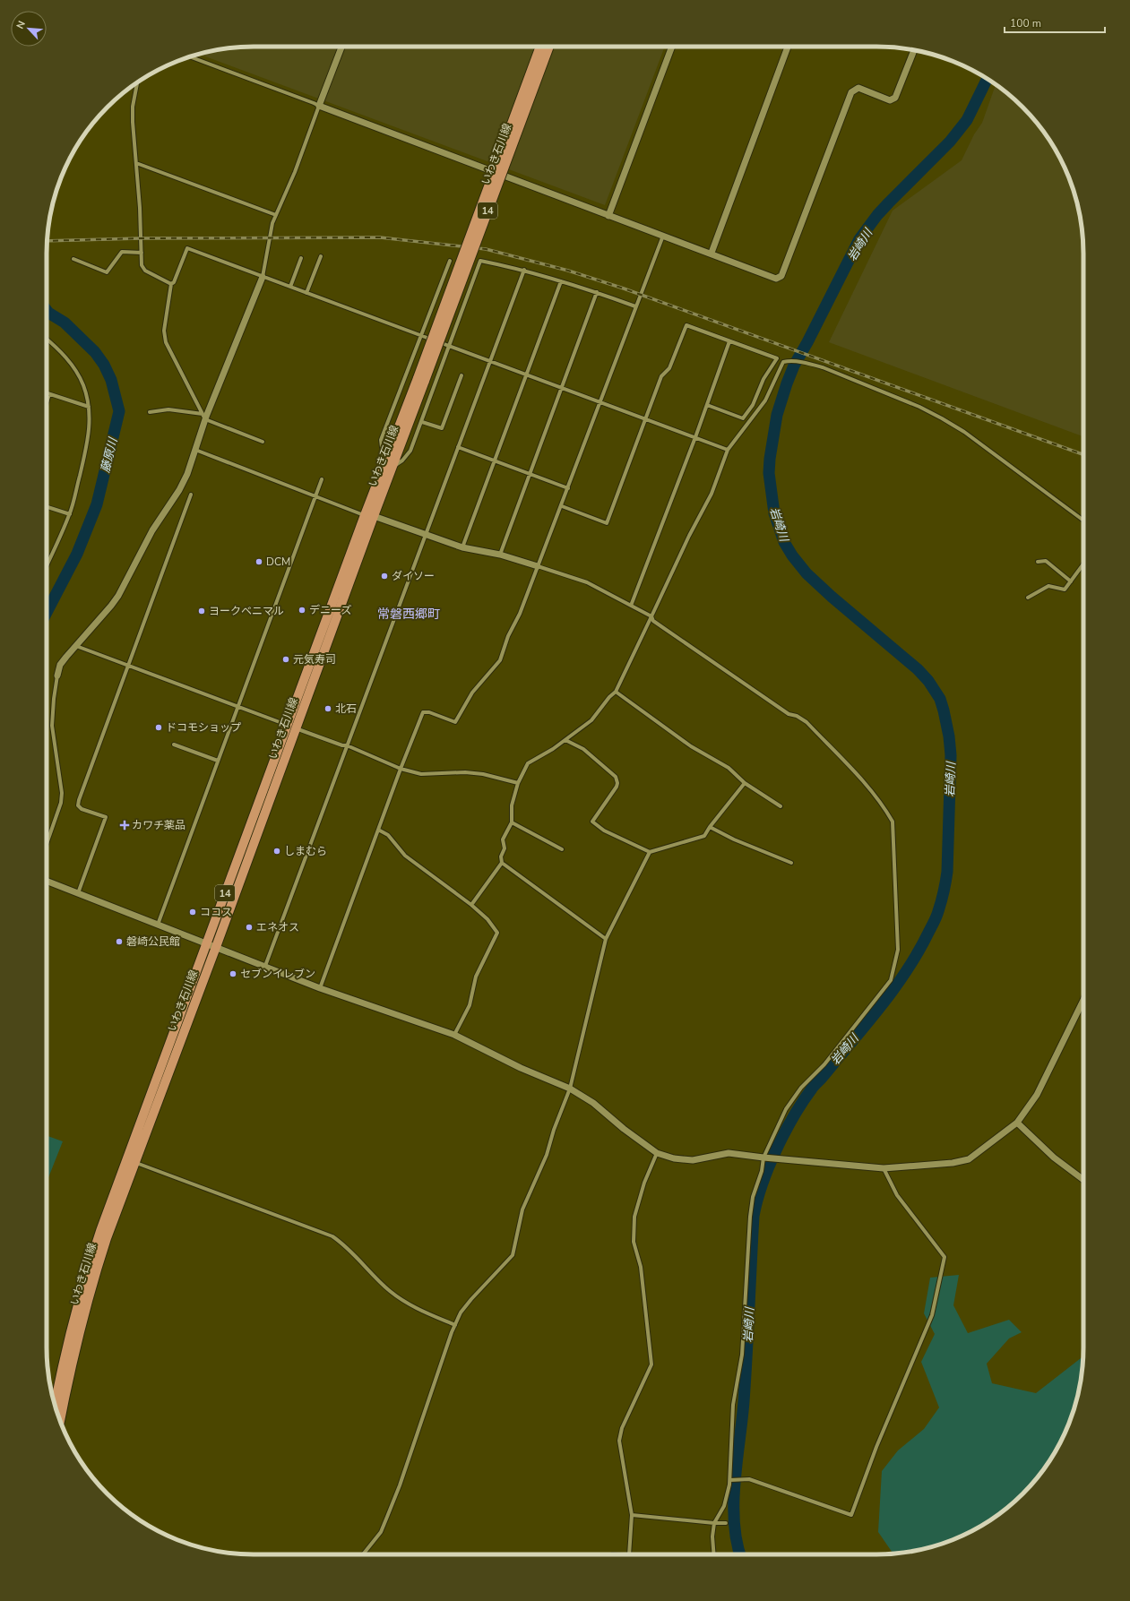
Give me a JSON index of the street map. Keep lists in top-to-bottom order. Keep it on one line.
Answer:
{"streets":{"main road":["いわき石川線","14"]},"districts":["常磐西郷町"],"water":["岩崎川","藤原川"],"places":{"other":["DCM","ダイソー","デニーズ","ヨークベニマル","元気寿司","北石","ドコモショップ","しまむら","ココス","エネオス","磐崎公民館","セブンイレブン"],"health":["カワチ薬品"]},"scale_bar":"100 m","north":"top left"}
